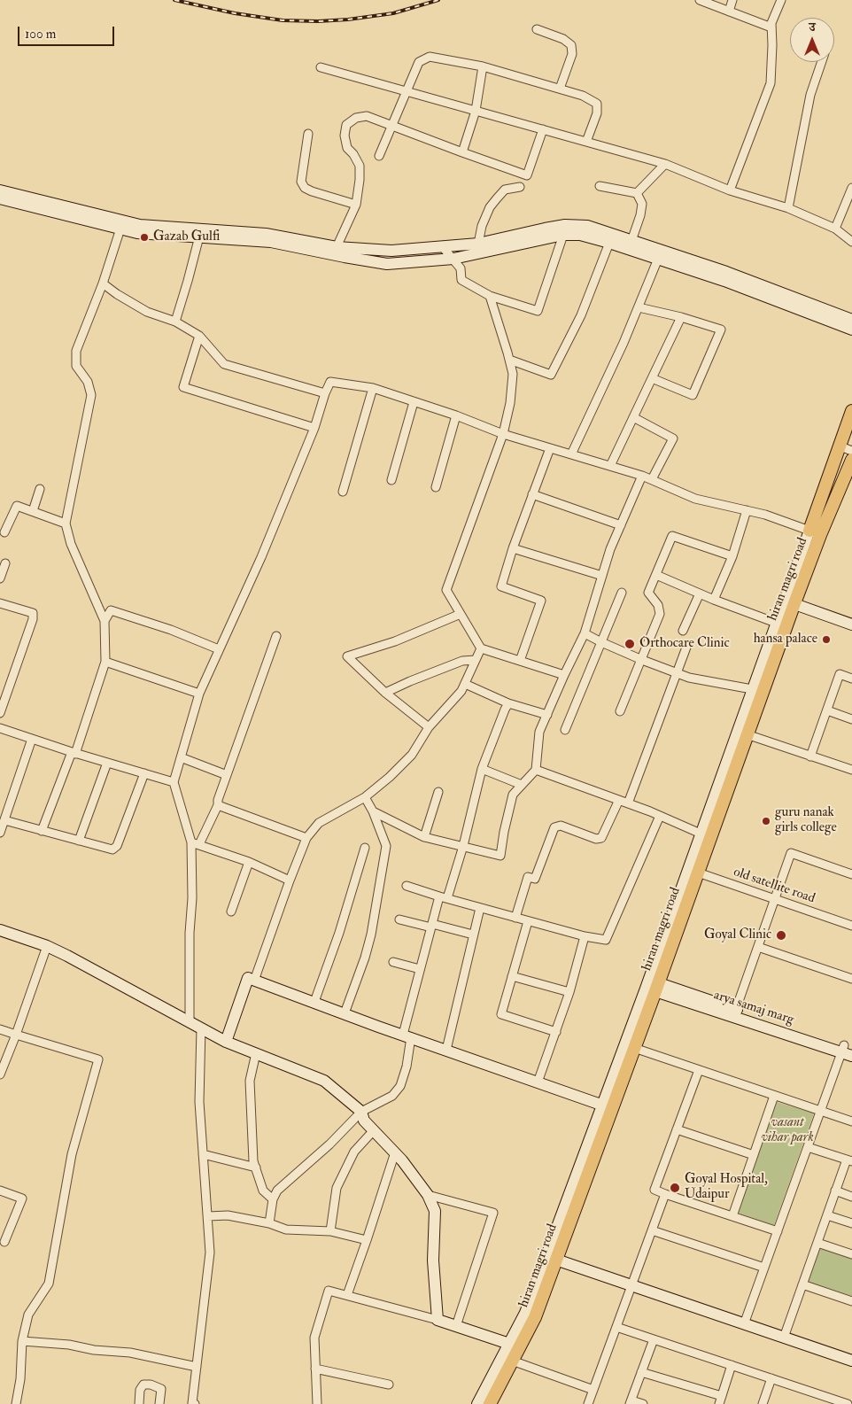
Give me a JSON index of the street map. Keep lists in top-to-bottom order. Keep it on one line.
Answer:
{"streets":{"main road":["hiran magri road"],"street":["old satellite road","arya samaj marg"]},"crossings":[["hiran magri road","old satellite road"],["hiran magri road","arya samaj marg"]],"parks":["vasant vihar park"],"places":["Gazab Gulfi","hansa palace","Orthocare Clinic","guru nanak girls college","Goyal Clinic","Goyal Hospital, Udaipur"],"scale_bar":"100 m","north":"top"}
